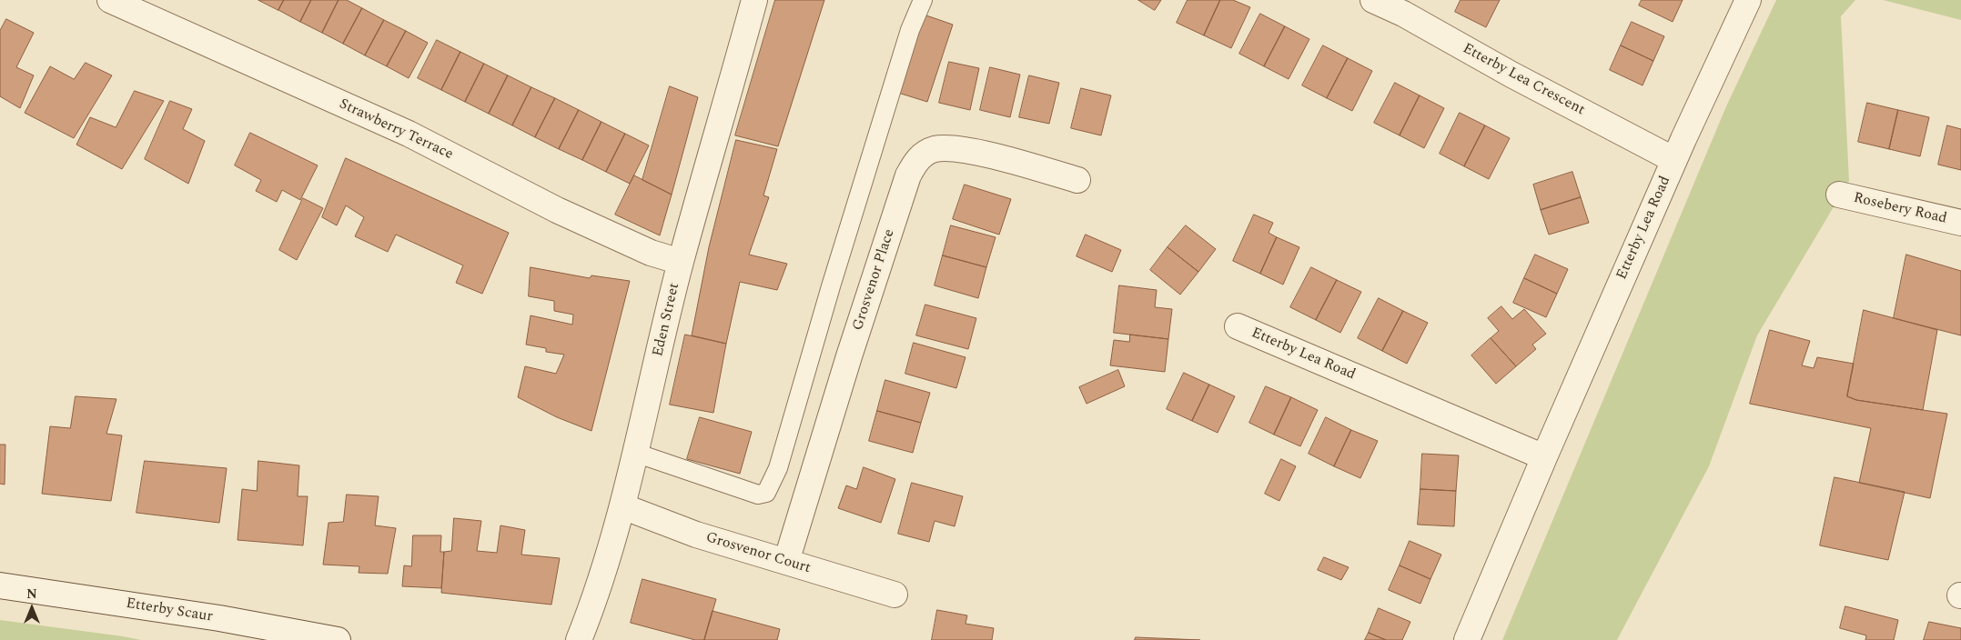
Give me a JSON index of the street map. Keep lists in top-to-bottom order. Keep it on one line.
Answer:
{"streets":{"street":["Etterby Lea Crescent","Strawberry Terrace","Rosebery Road","Etterby Lea Road","Grosvenor Place","Eden Street","Grosvenor Court","Etterby Scaur"]},"crossings":[["Etterby Lea Crescent","Etterby Lea Road"],["Strawberry Terrace","Eden Street"],["Grosvenor Place","Grosvenor Court"],["Eden Street","Grosvenor Court"]],"north":"top"}
